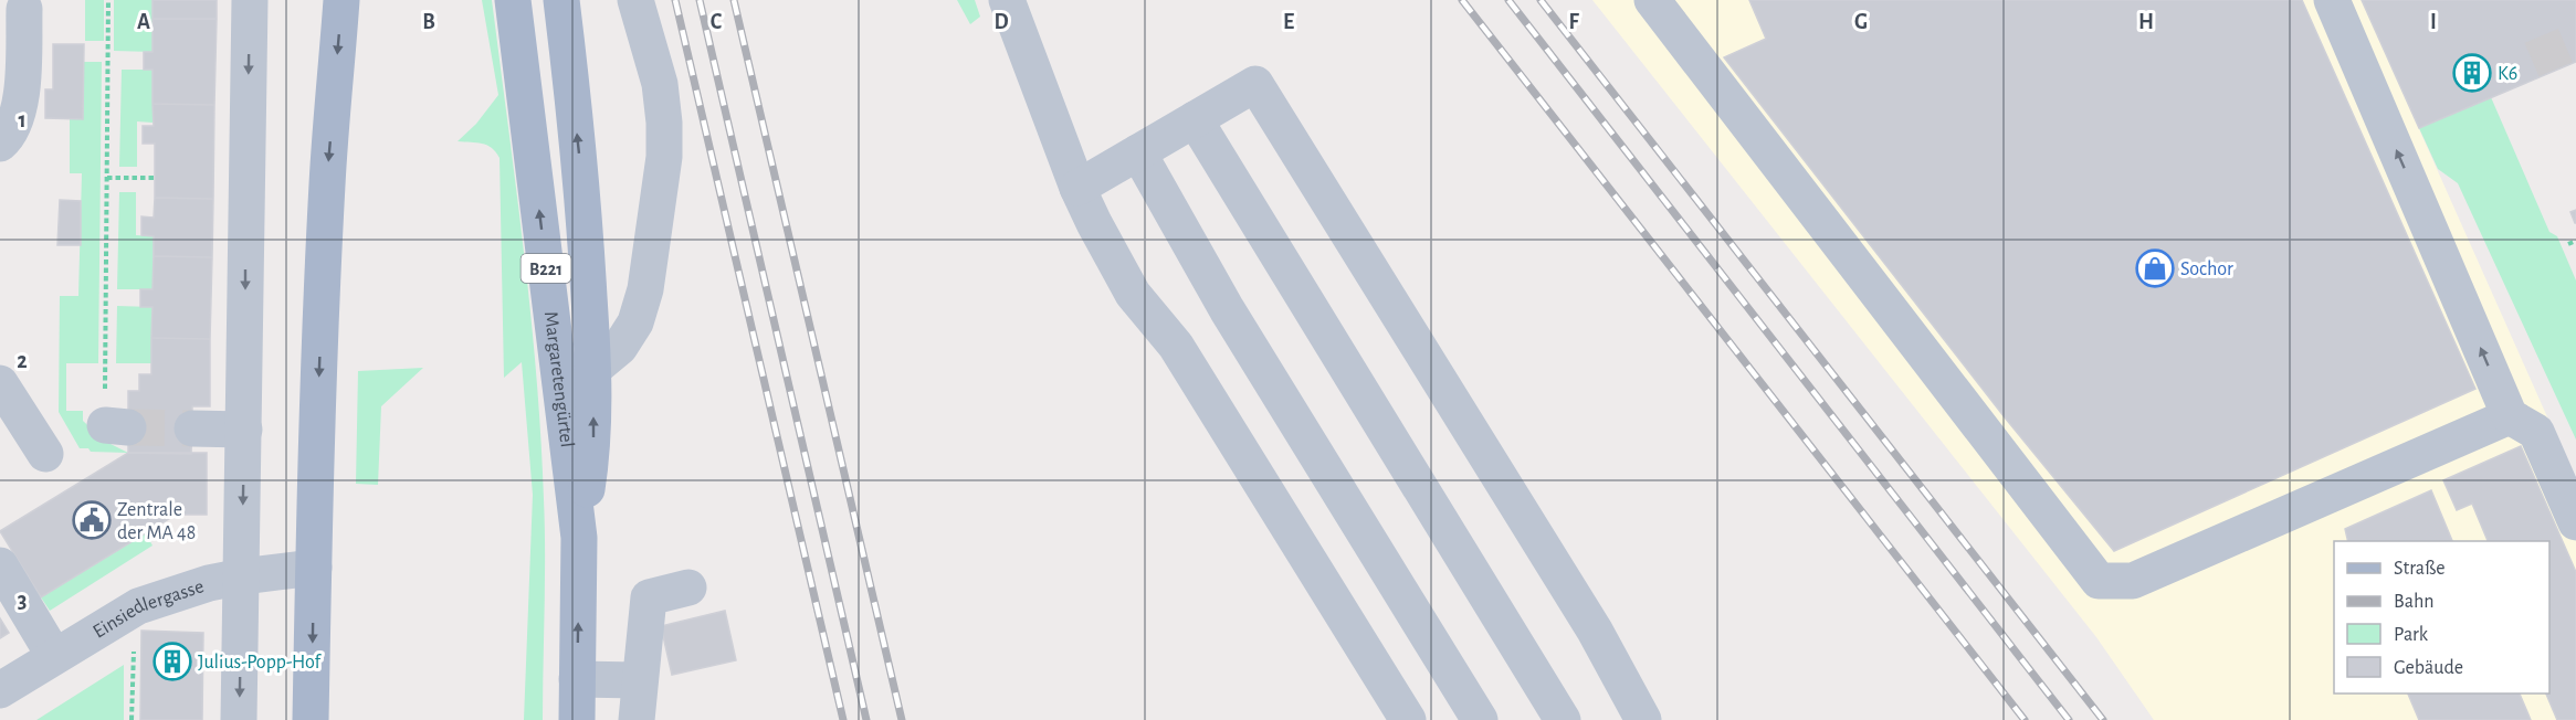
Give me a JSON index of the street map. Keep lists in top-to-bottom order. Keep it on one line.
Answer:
{"streets":{"main road":["B221","Margaretengürtel"],"street":["Einsiedlergasse"]},"crossings":[["B221","Margaretengürtel"]],"places":{"building":["K6","Julius-Popp-Hof"],"shop":["Sochor"],"public building":["Zentrale der MA 48"]},"legend":["Straße","Bahn","Park","Gebäude"],"grid":{"columns":["A","B","C","D","E","F","G","H","I"],"rows":["1","2","3"]}}
